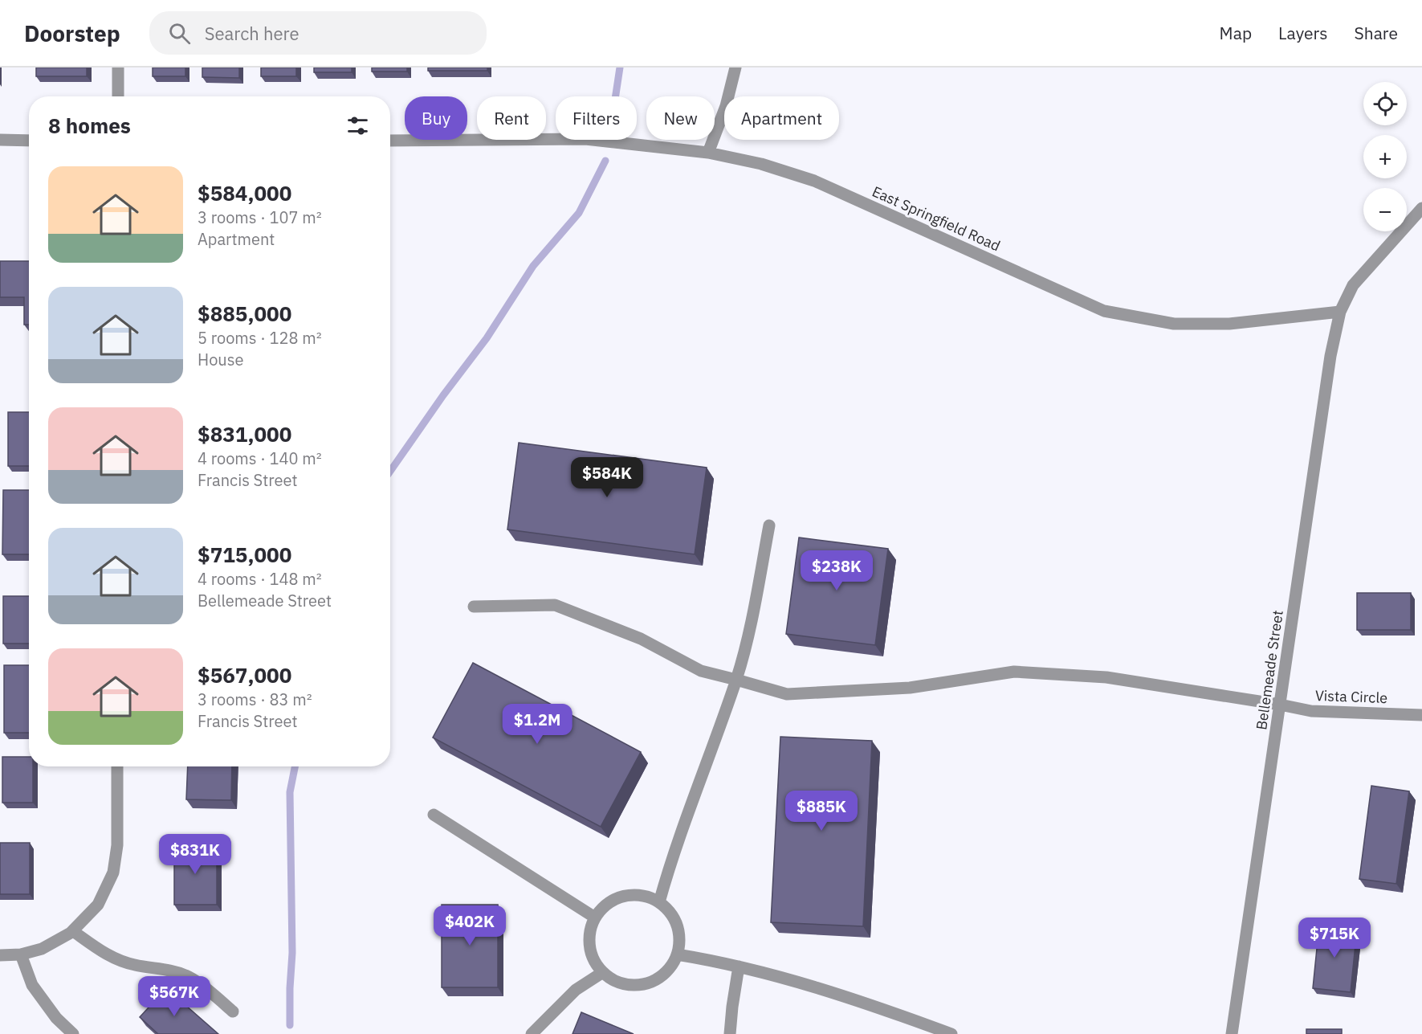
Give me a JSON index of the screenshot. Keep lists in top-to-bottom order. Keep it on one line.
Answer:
{"streets":{"street":["East Springfield Road","Bellemeade Street","Vista Circle"]},"crossings":[["East Springfield Road","Bellemeade Street"],["Bellemeade Street","Vista Circle"]],"page":{"header":"Doorstep","search":"Search here","nav":["Map","Layers","Share"],"map_buttons":["+","−"],"chip":["Buy","Rent","Filters","New","Apartment"],"heading":"8 homes","list":[{"name":"$584,000","note":"3 rooms · 107 m² · Apartment"},{"name":"$885,000","note":"5 rooms · 128 m² · House"},{"name":"$831,000","note":"4 rooms · 140 m² · Francis Street"},{"name":"$715,000","note":"4 rooms · 148 m² · Bellemeade Street"},{"name":"$567,000","note":"3 rooms · 83 m² · Francis Street"}],"price":["$584K","$238K","$1.2M","$885K","$831K","$402K","$715K","$567K"]}}
